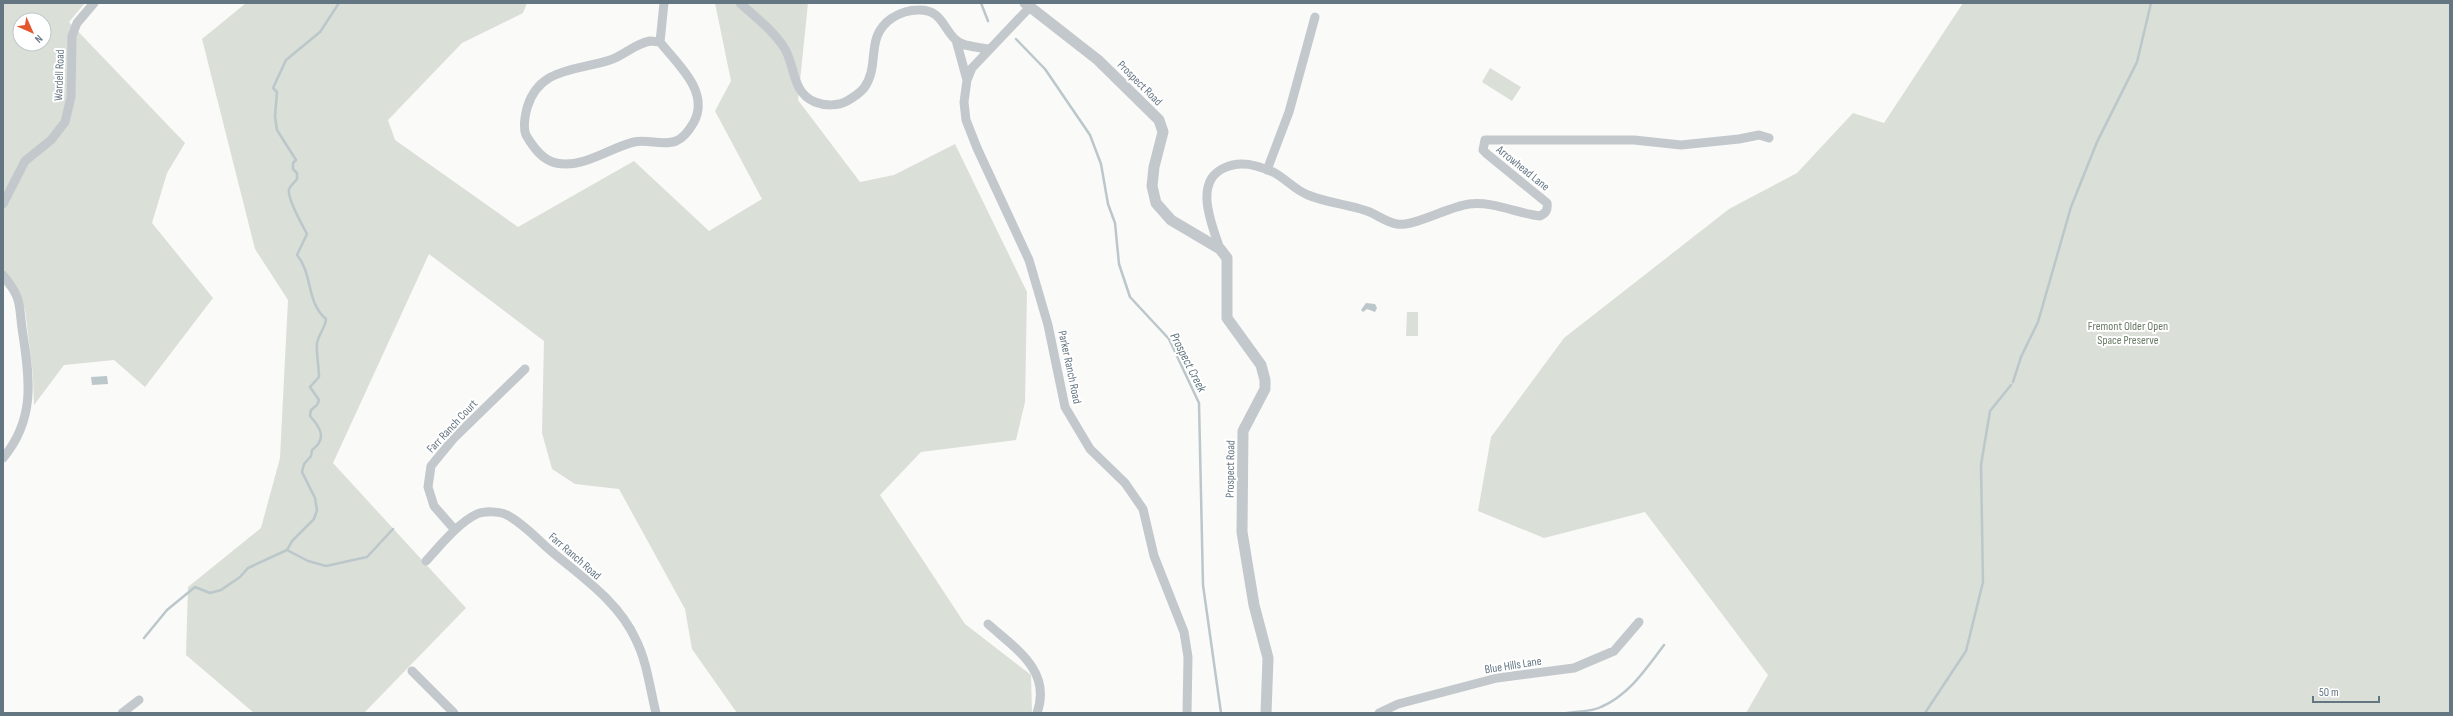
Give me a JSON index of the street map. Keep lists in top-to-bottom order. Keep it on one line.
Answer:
{"streets":{"street":["Wardell Road","Prospect Road","Arrowhead Lane","Parker Ranch Road","Farr Ranch Court","Farr Ranch Road","Blue Hills Lane"]},"crossings":[["Prospect Road","Arrowhead Lane"],["Prospect Road","Parker Ranch Road"],["Farr Ranch Court","Farr Ranch Road"]],"water":["Prospect Creek"],"parks":["Fremont Older Open Space Preserve"],"scale_bar":"50 m","north":"bottom right"}
